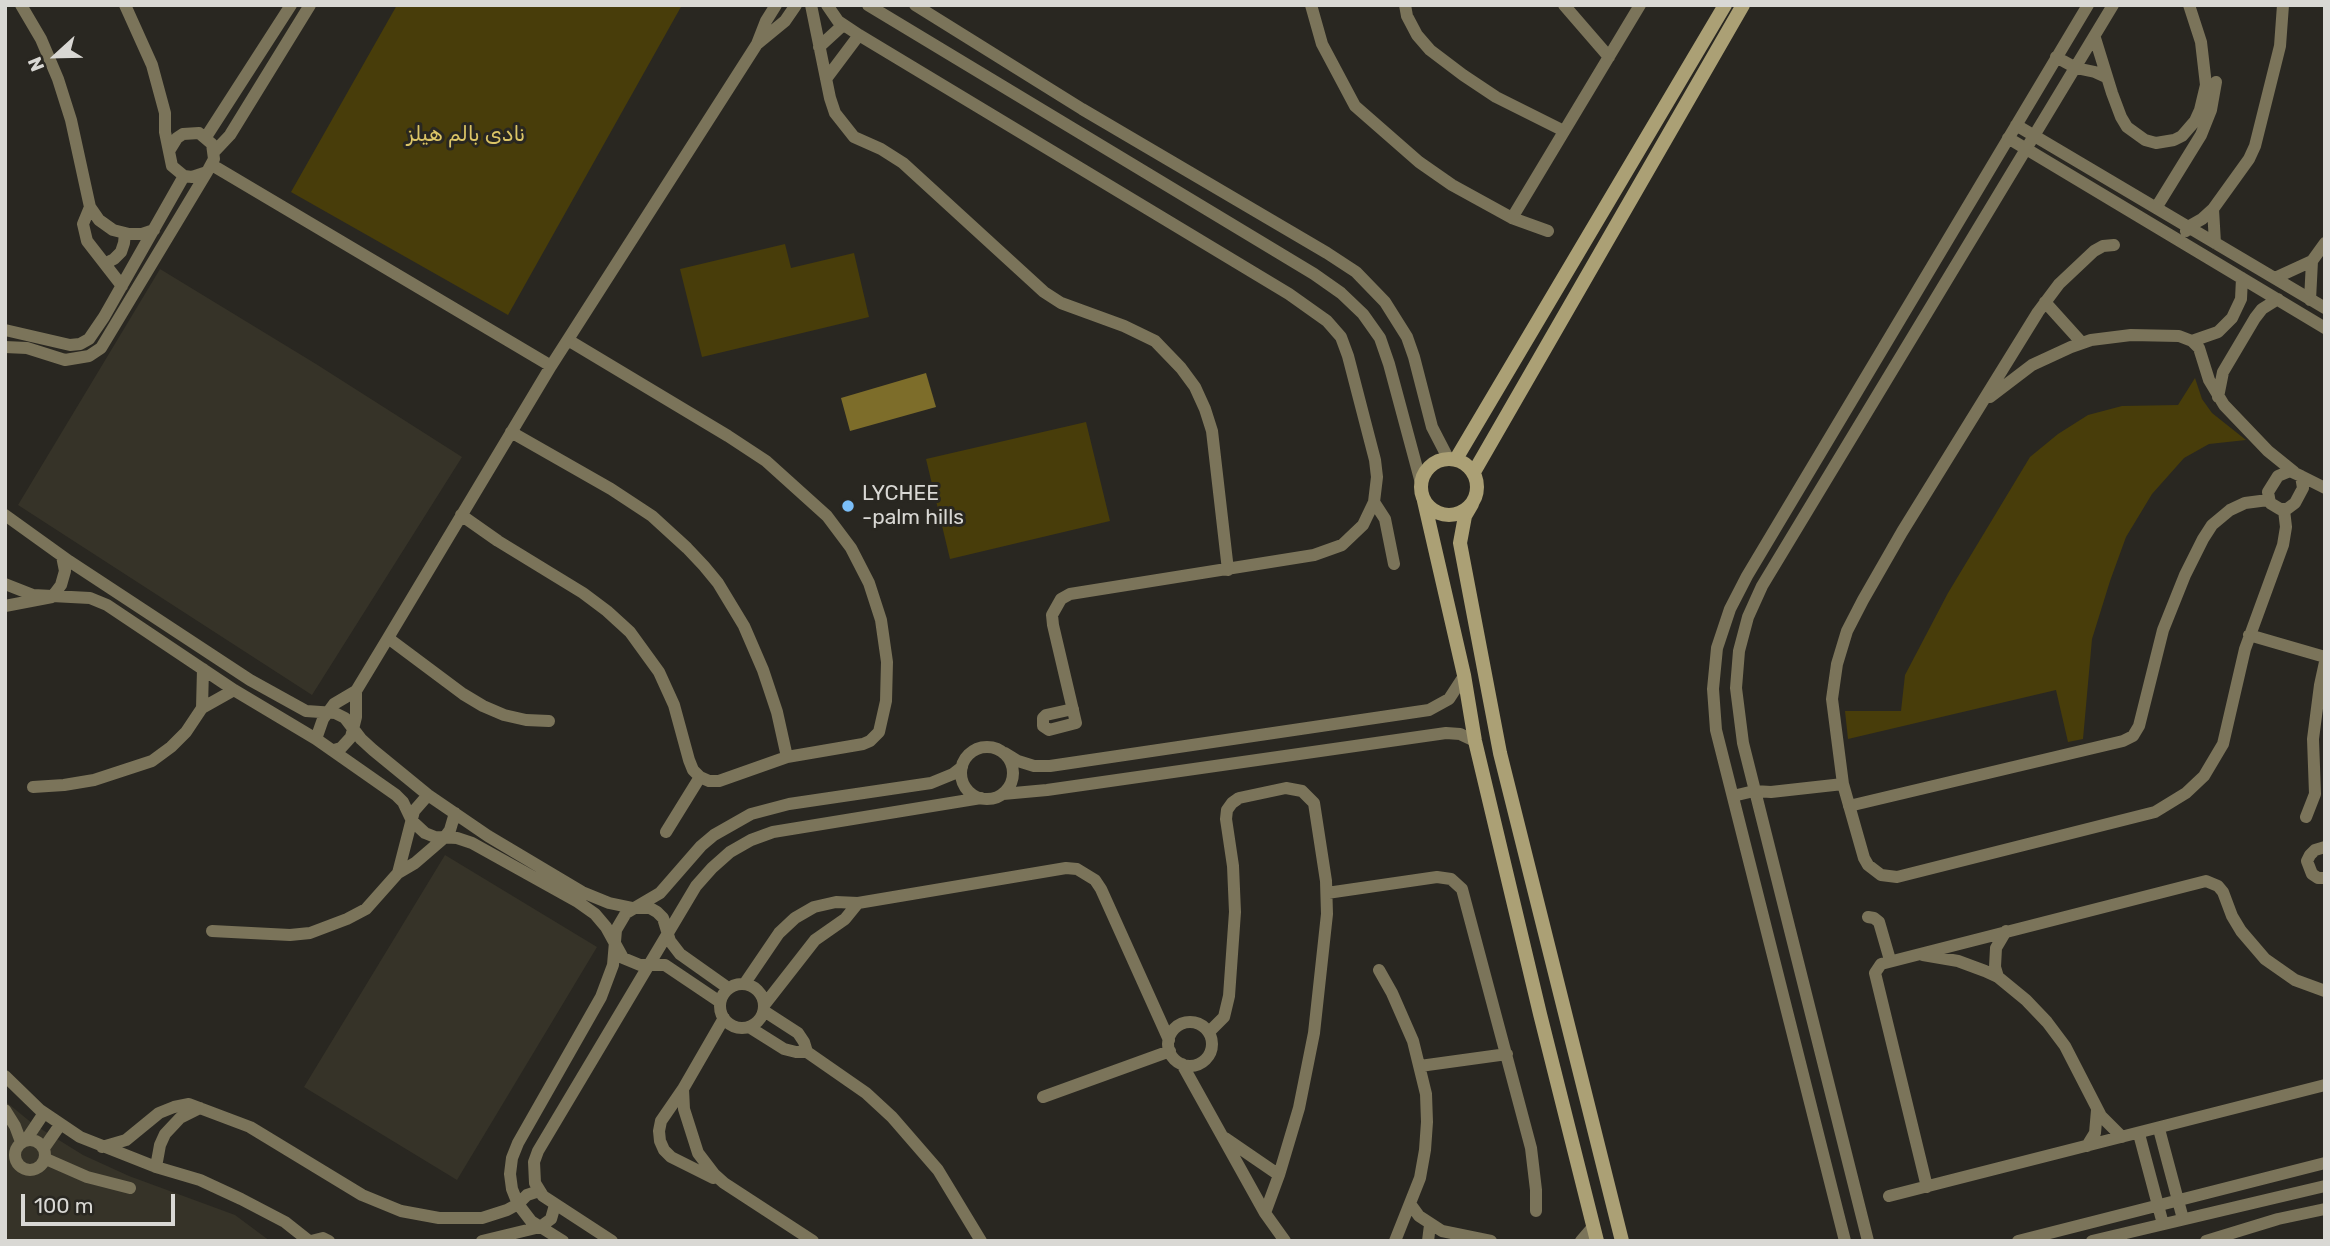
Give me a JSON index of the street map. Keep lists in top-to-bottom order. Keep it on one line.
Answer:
{"parks":["نادى بالم هيلز"],"places":["LYCHEE -palm hills"],"scale_bar":"100 m","north":"left"}
